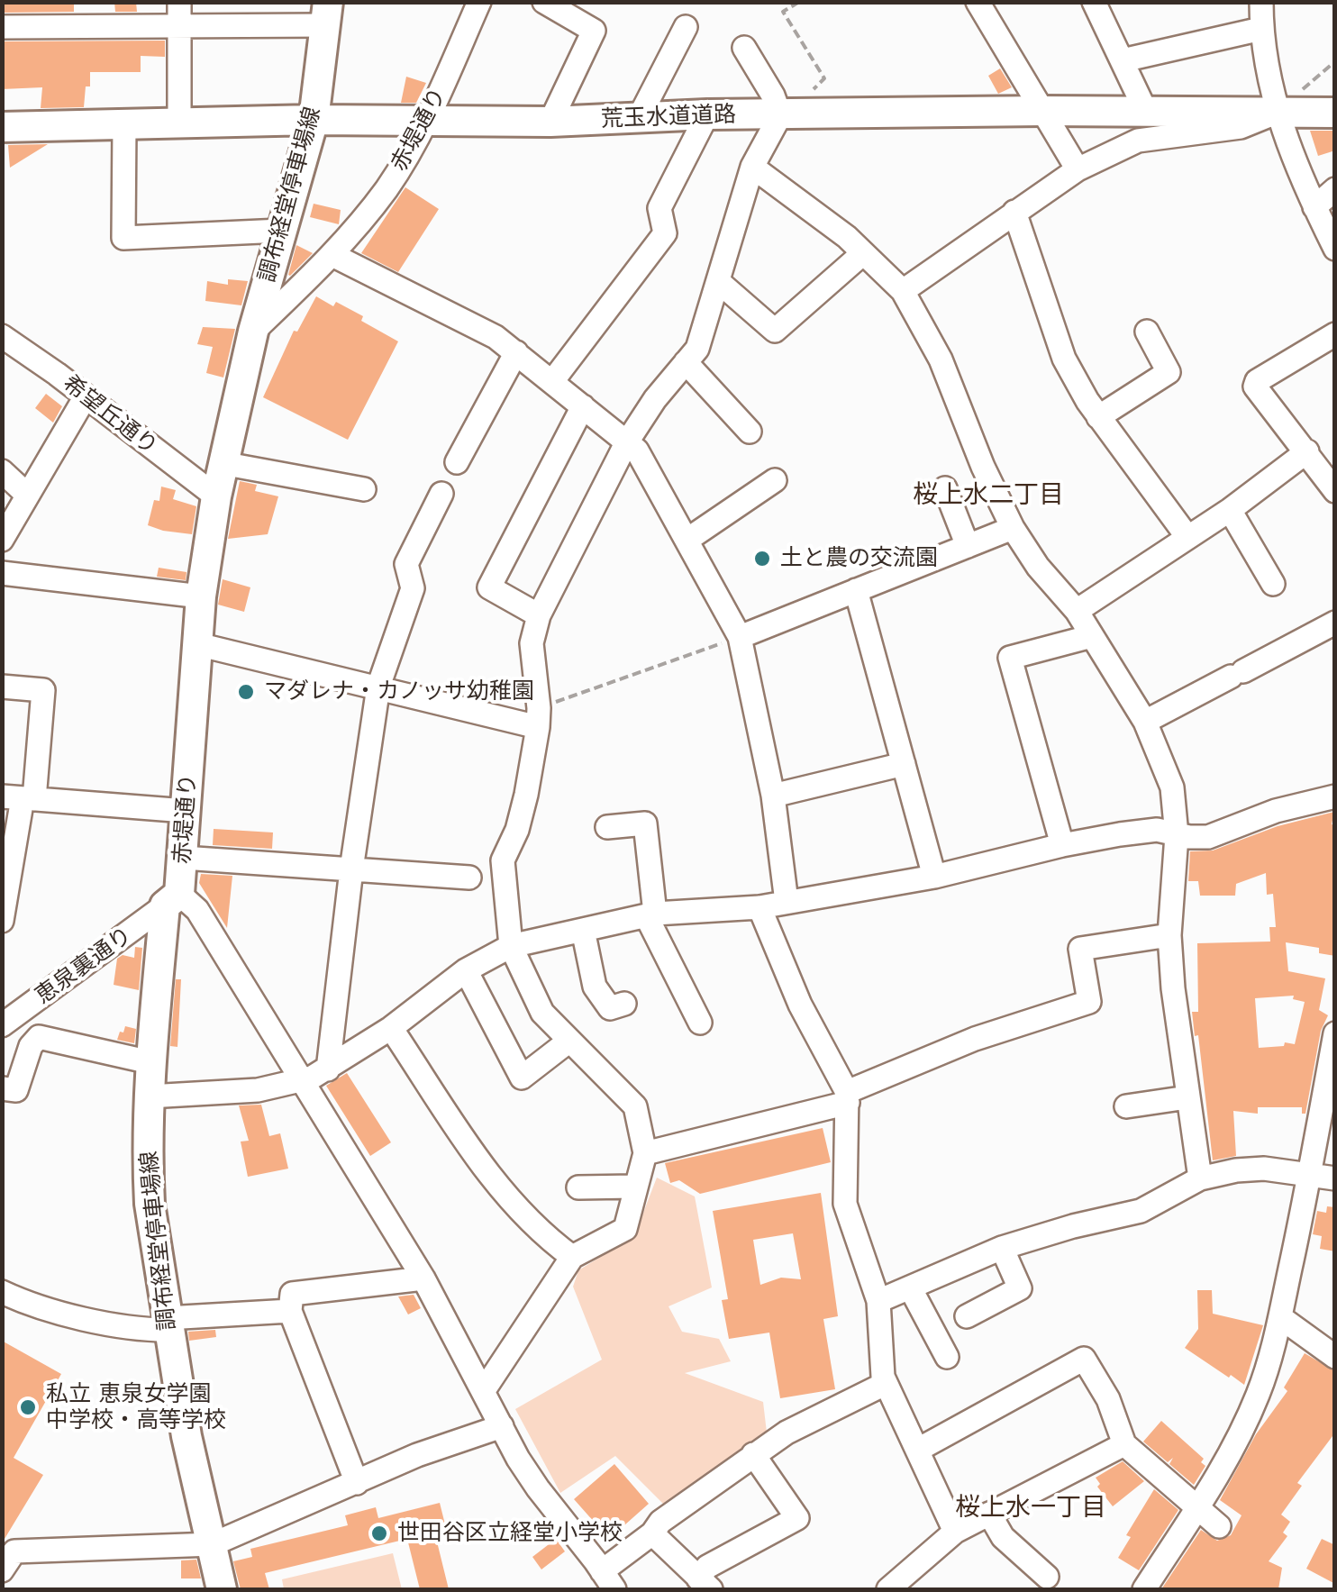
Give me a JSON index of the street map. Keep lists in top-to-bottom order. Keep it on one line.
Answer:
{"streets":{"main road":["荒玉水道道路","赤堤通り","調布経堂停車場線"],"street":["希望丘通り","恵泉裏通り"]},"crossings":[["荒玉水道道路","赤堤通り"],["荒玉水道道路","調布経堂停車場線"],["赤堤通り","調布経堂停車場線"],["赤堤通り","希望丘通り"],["赤堤通り","恵泉裏通り"],["調布経堂停車場線","恵泉裏通り"]],"districts":["桜上水二丁目","桜上水一丁目"],"places":["土と農の交流園","マダレナ・カノッサ幼稚園","私立 恵泉女学園 中学校・高等学校","世田谷区立経堂小学校"]}
